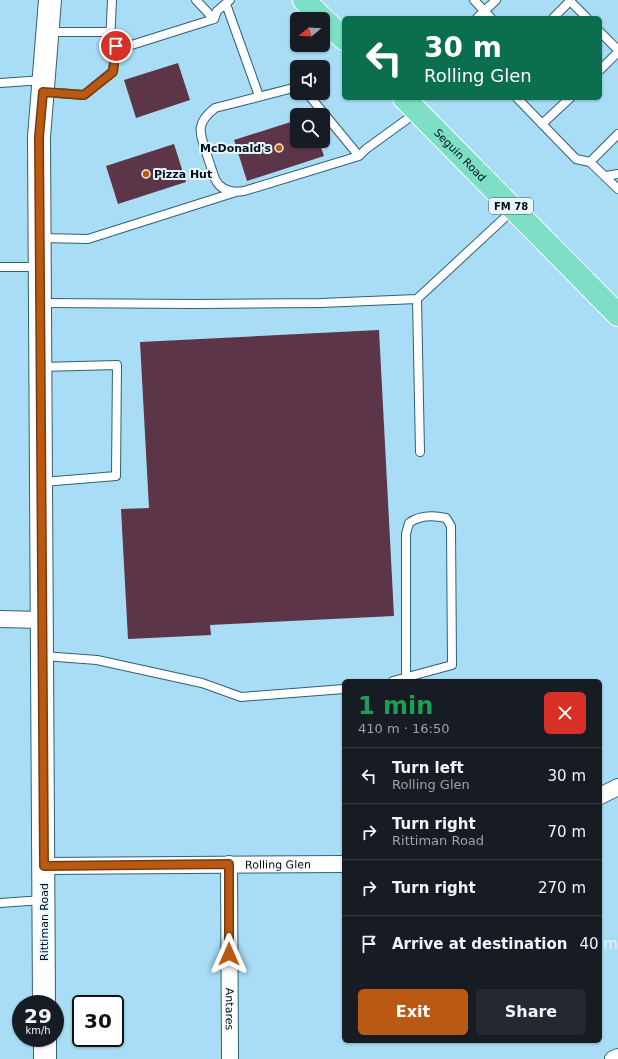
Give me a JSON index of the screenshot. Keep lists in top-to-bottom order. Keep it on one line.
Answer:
{"streets":{"main road":["Seguin Road","FM 78","Rittiman Road"],"street":["Rolling Glen","Antares"]},"crossings":[["Rolling Glen","Rittiman Road"],["Rolling Glen","Antares"]],"places":["McDonald's","Pizza Hut"],"north":"left","page":{"turn":["30 m","Rolling Glen"],"heading":["1 min","410 m · 16:50"],"list":[{"name":"Turn left","note":"Rolling Glen","value":"30 m"},{"name":"Turn right","note":"Rittiman Road","value":"70 m"},{"name":"Turn right","value":"270 m"},{"name":"Arrive at destination","value":"40 m"}],"buttons":["Exit","Share"],"speed":"29 km/h","limit":"30"}}
